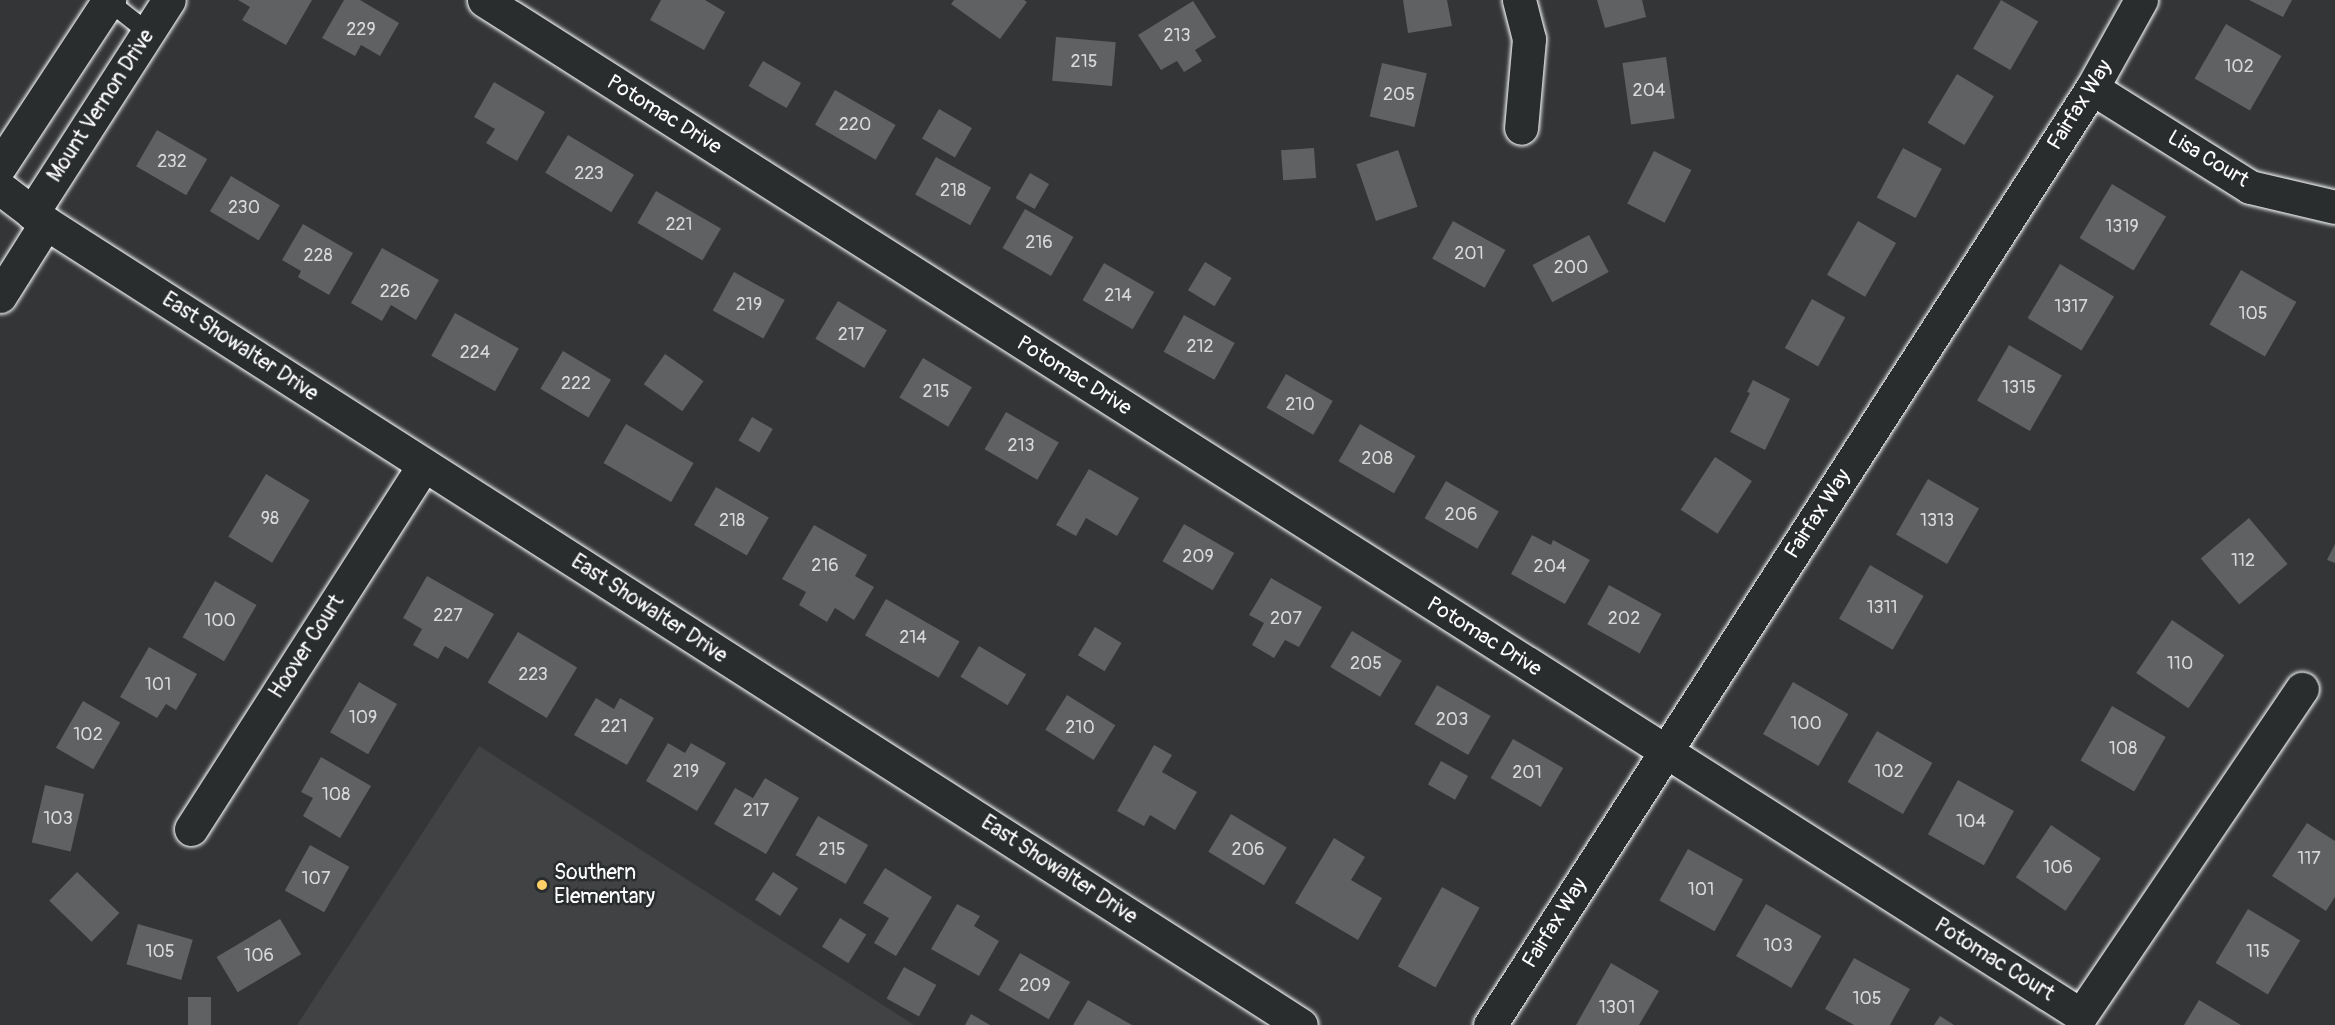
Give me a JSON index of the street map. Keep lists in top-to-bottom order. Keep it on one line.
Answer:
{"streets":{"street":["Fairfax Way","Mount Vernon Drive","Potomac Drive","Lisa Court","East Showalter Drive","Hoover Court","Potomac Court"]},"crossings":[["Fairfax Way","Potomac Drive"],["Fairfax Way","Lisa Court"],["Fairfax Way","Potomac Court"],["Mount Vernon Drive","East Showalter Drive"],["Potomac Drive","Potomac Court"],["East Showalter Drive","Hoover Court"]],"places":["Southern Elementary"],"house_numbers":["229","213","215","102","204","205","220","232","223","218","230","221","1319","216","201","228","200","226","214","219","1317","105","217","212","224","222","1315","215","210","213","208","206","98","218","1313","209","112","216","204","1311","227","207","202","100","214","205","110","223","101","109","203","100","221","210","102","108","219","102","201","108","217","103","104","215","206","117","106","107","101","103","105","115","106","209","105","1301"]}
